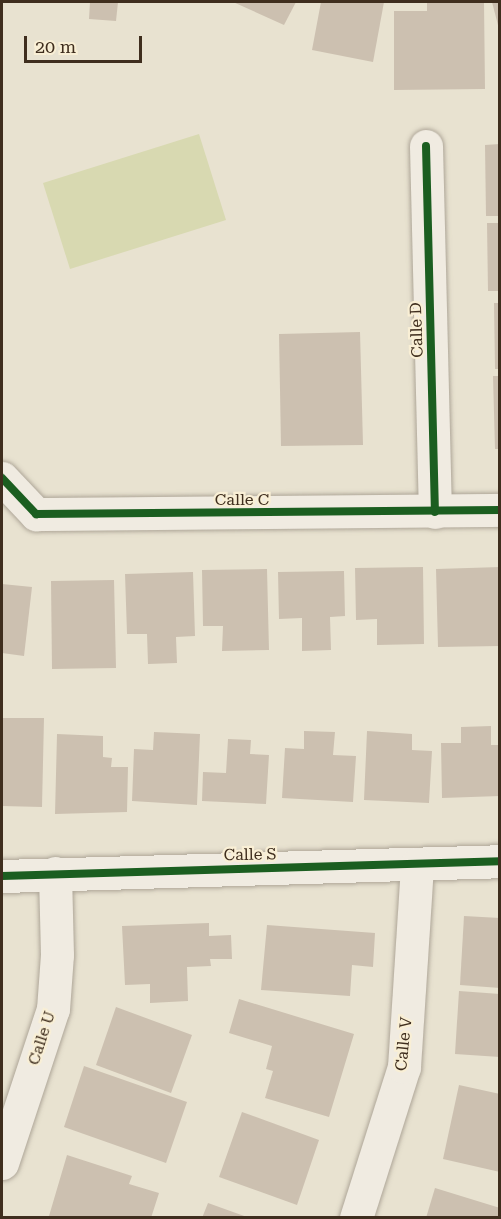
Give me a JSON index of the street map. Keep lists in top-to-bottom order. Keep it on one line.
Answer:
{"streets":{"street":["Calle D","Calle C","Calle S","Calle U","Calle V"]},"crossings":[["Calle D","Calle C"],["Calle S","Calle U"],["Calle S","Calle V"]],"scale_bar":"20 m"}
